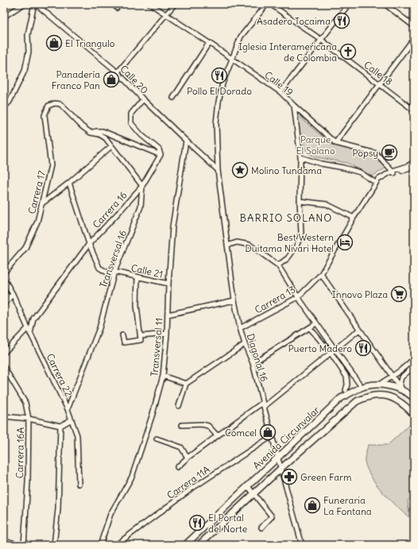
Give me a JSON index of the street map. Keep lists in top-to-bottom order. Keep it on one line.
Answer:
{"streets":{"main road":["Avenida Circunvalar"],"street":["Calle 18","Calle 20","Calle 19","Carrera 17","Carrera 16","Transversal 16","Calle 21","Carrera 13","Transversal 11","Diagonal 16","Carrera 22","Carrera 16A","Carrera 11A"]},"crossings":[["Calle 20","Transversal 11"],["Calle 20","Diagonal 16"],["Calle 19","Carrera 13"],["Carrera 16","Transversal 16"],["Carrera 16","Calle 21"],["Carrera 16","Carrera 22"],["Transversal 16","Calle 21"],["Transversal 16","Carrera 22"],["Calle 21","Transversal 11"],["Carrera 13","Diagonal 16"],["Diagonal 16","Avenida Circunvalar"],["Diagonal 16","Carrera 11A"]],"districts":["BARRIO SOLANO"],"parks":["Parque El Solano"],"places":{"restaurant":["Asadero Tocaima","Pollo El Dorado","Puerto Madero","El Portal del Norte"],"shop":["El Triangulo","Panadería Franco Pan","Comcel","Funeraria La Fontana"],"church":["Iglesia Interamericana de Colombia"],"cafe":["Popsy"],"place":["Molino Tundama"],"hotel":["Best Western Duitama Nivari Hotel"],"supermarket":["Innovo Plaza"],"pharmacy":["Green Farm"]}}
